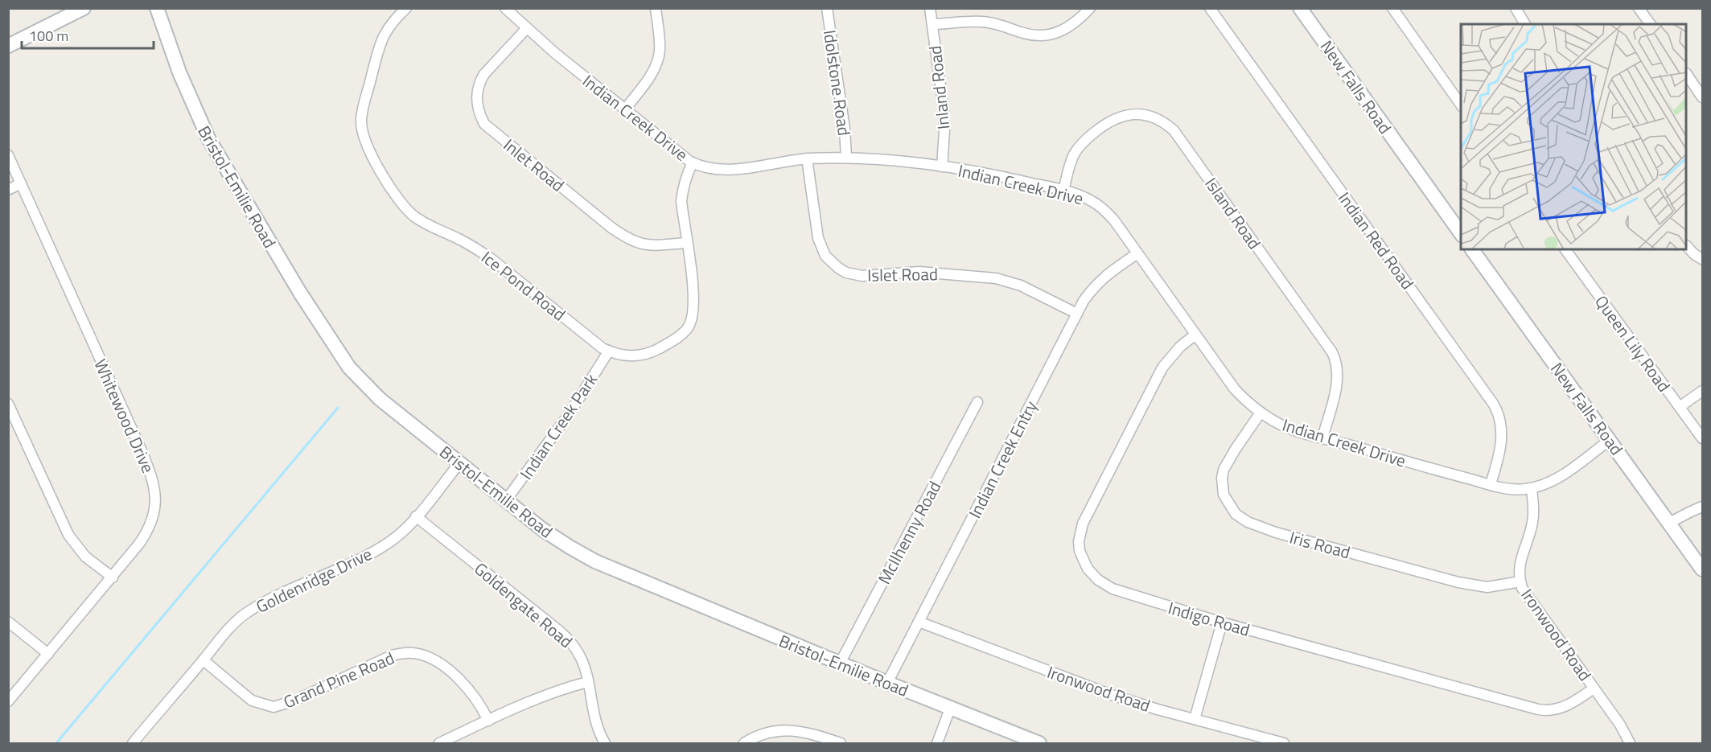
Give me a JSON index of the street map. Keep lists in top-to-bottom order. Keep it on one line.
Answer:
{"streets":{"street":["Idolstone Road","New Falls Road","Inland Road","Indian Creek Drive","Inlet Road","Bristol-Emilie Road","Island Road","Indian Red Road","Islet Road","Ice Pond Road","Queen Lily Road","Whitewood Drive","Indian Creek Park","Indian Creek Entry","McIlhenny Road","Iris Road","Goldenridge Drive","Goldengate Road","Indigo Road","Ironwood Road","Grand Pine Road"]},"crossings":[["Idolstone Road","Indian Creek Drive"],["New Falls Road","Indian Creek Drive"],["Inland Road","Indian Creek Drive"],["Indian Creek Drive","Inlet Road"],["Indian Creek Drive","Island Road"],["Indian Creek Drive","Indian Red Road"],["Indian Creek Drive","Islet Road"],["Indian Creek Drive","Ice Pond Road"],["Indian Creek Drive","Indian Creek Entry"],["Indian Creek Drive","Iris Road"],["Indian Creek Drive","Indigo Road"],["Indian Creek Drive","Ironwood Road"],["Inlet Road","Ice Pond Road"],["Bristol-Emilie Road","Indian Creek Park"],["Bristol-Emilie Road","Indian Creek Entry"],["Bristol-Emilie Road","McIlhenny Road"],["Bristol-Emilie Road","Goldenridge Drive"],["Islet Road","Indian Creek Entry"],["Ice Pond Road","Indian Creek Park"],["Indian Creek Entry","Ironwood Road"],["Iris Road","Ironwood Road"],["Goldenridge Drive","Goldengate Road"],["Goldenridge Drive","Grand Pine Road"],["Indigo Road","Ironwood Road"]],"scale_bar":"100 m"}
